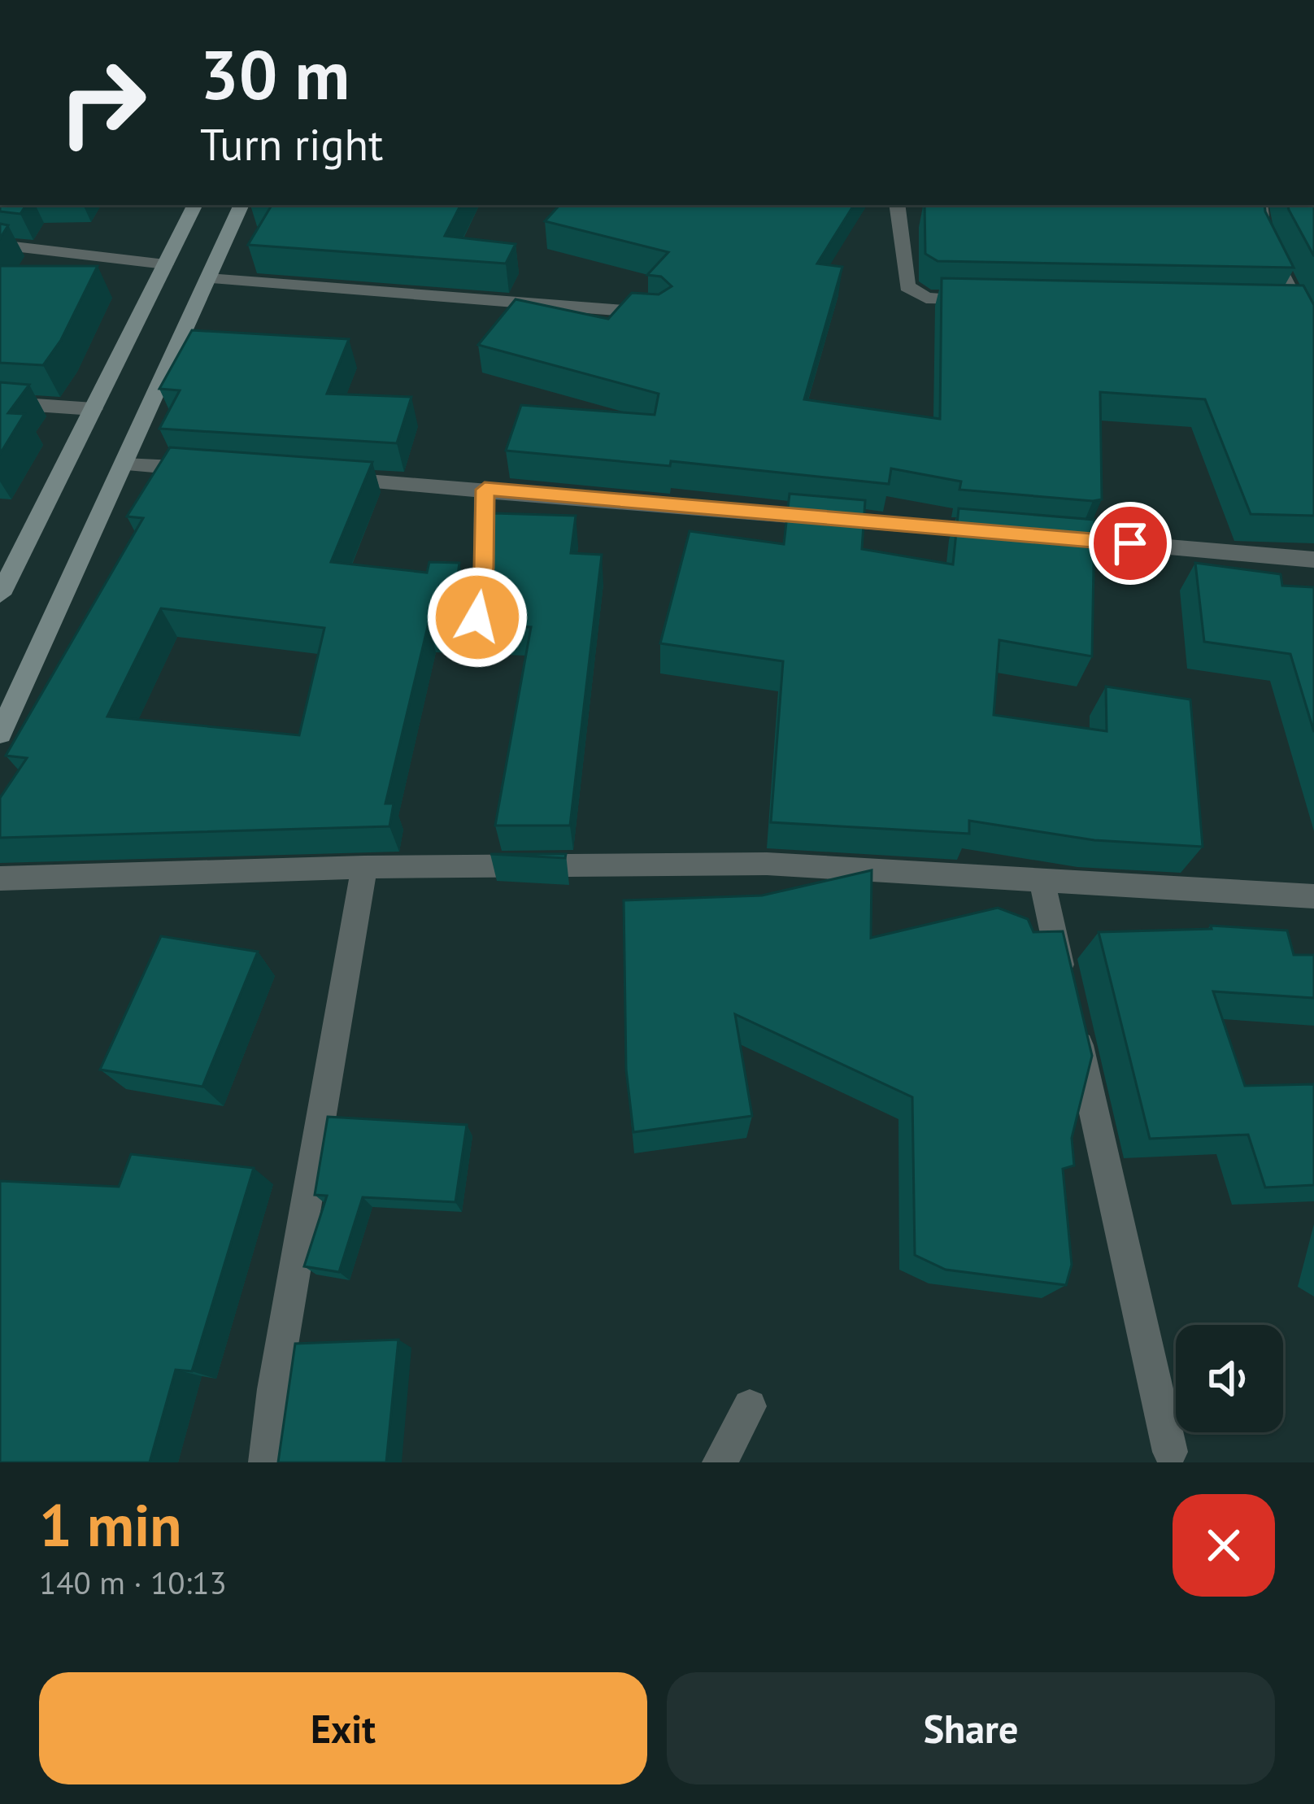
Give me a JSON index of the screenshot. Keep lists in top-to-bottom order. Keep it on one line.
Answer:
{"page":{"turn":["30 m","Turn right"],"heading":["1 min","140 m · 10:13"],"buttons":["Exit","Share"]}}
